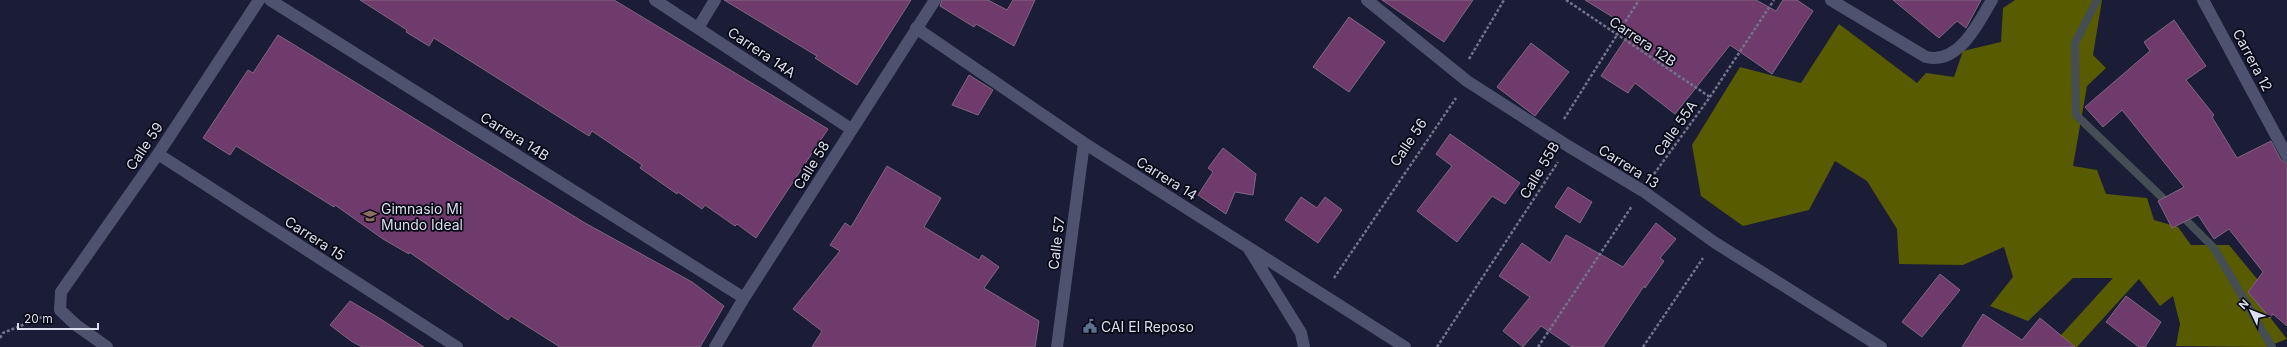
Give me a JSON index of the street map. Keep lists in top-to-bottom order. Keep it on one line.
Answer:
{"streets":{"street":["Carrera 14A","Carrera 12","Carrera 14B","Calle 59","Calle 58","Carrera 13","Carrera 14","Carrera 15","Calle 57"],"path":["Carrera 12B","Calle 55A","Calle 56","Calle 55B"]},"crossings":[["Carrera 12B","Calle 55A"],["Carrera 12B","Calle 55B"],["Carrera 14A","Calle 58"],["Calle 55A","Carrera 13"],["Carrera 14B","Calle 58"],["Calle 56","Carrera 13"],["Calle 56","Carrera 14"],["Calle 59","Carrera 15"],["Calle 58","Carrera 14"],["Carrera 13","Calle 55B"],["Carrera 14","Calle 57"]],"places":{"school or university":["Gimnasio Mi Mundo Ideal"],"public building":["CAI El Reposo"]},"scale_bar":"20 m","north":"top left"}
